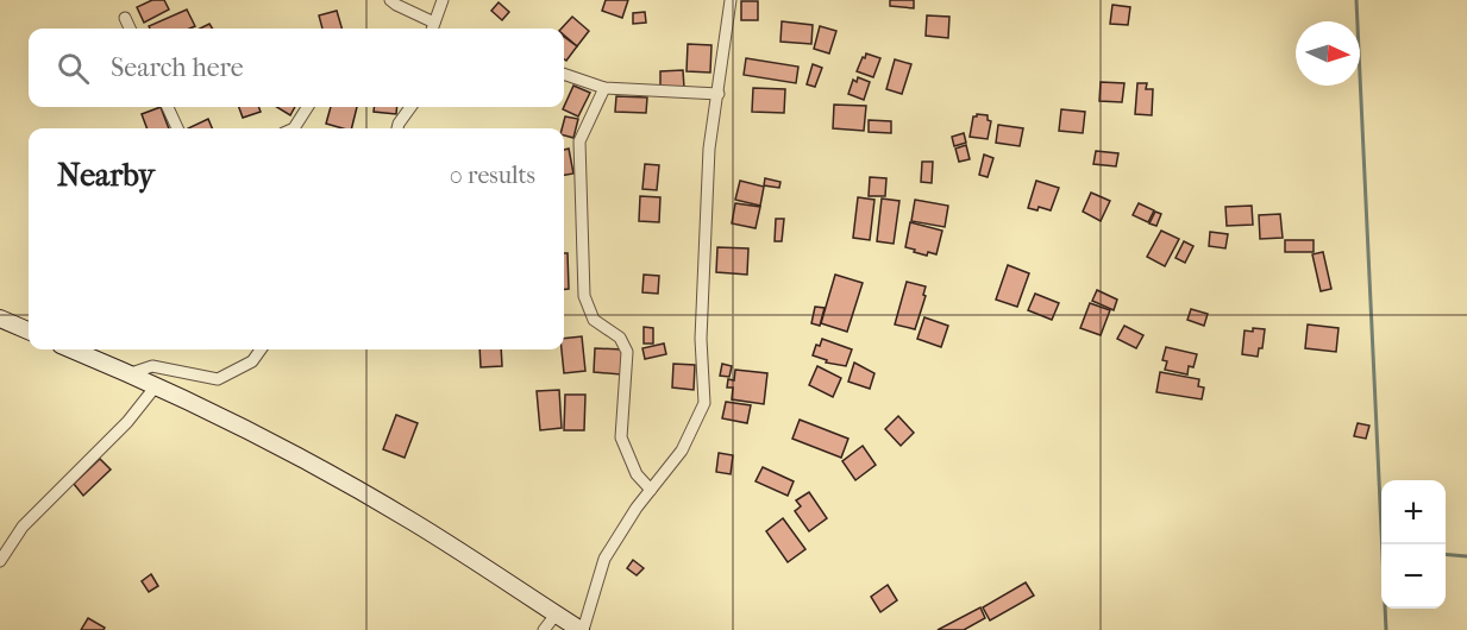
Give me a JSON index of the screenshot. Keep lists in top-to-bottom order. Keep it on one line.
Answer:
{"north":"right","page":{"search":"Search here","heading":["Nearby","0 results"],"map_buttons":["+","−"]}}
